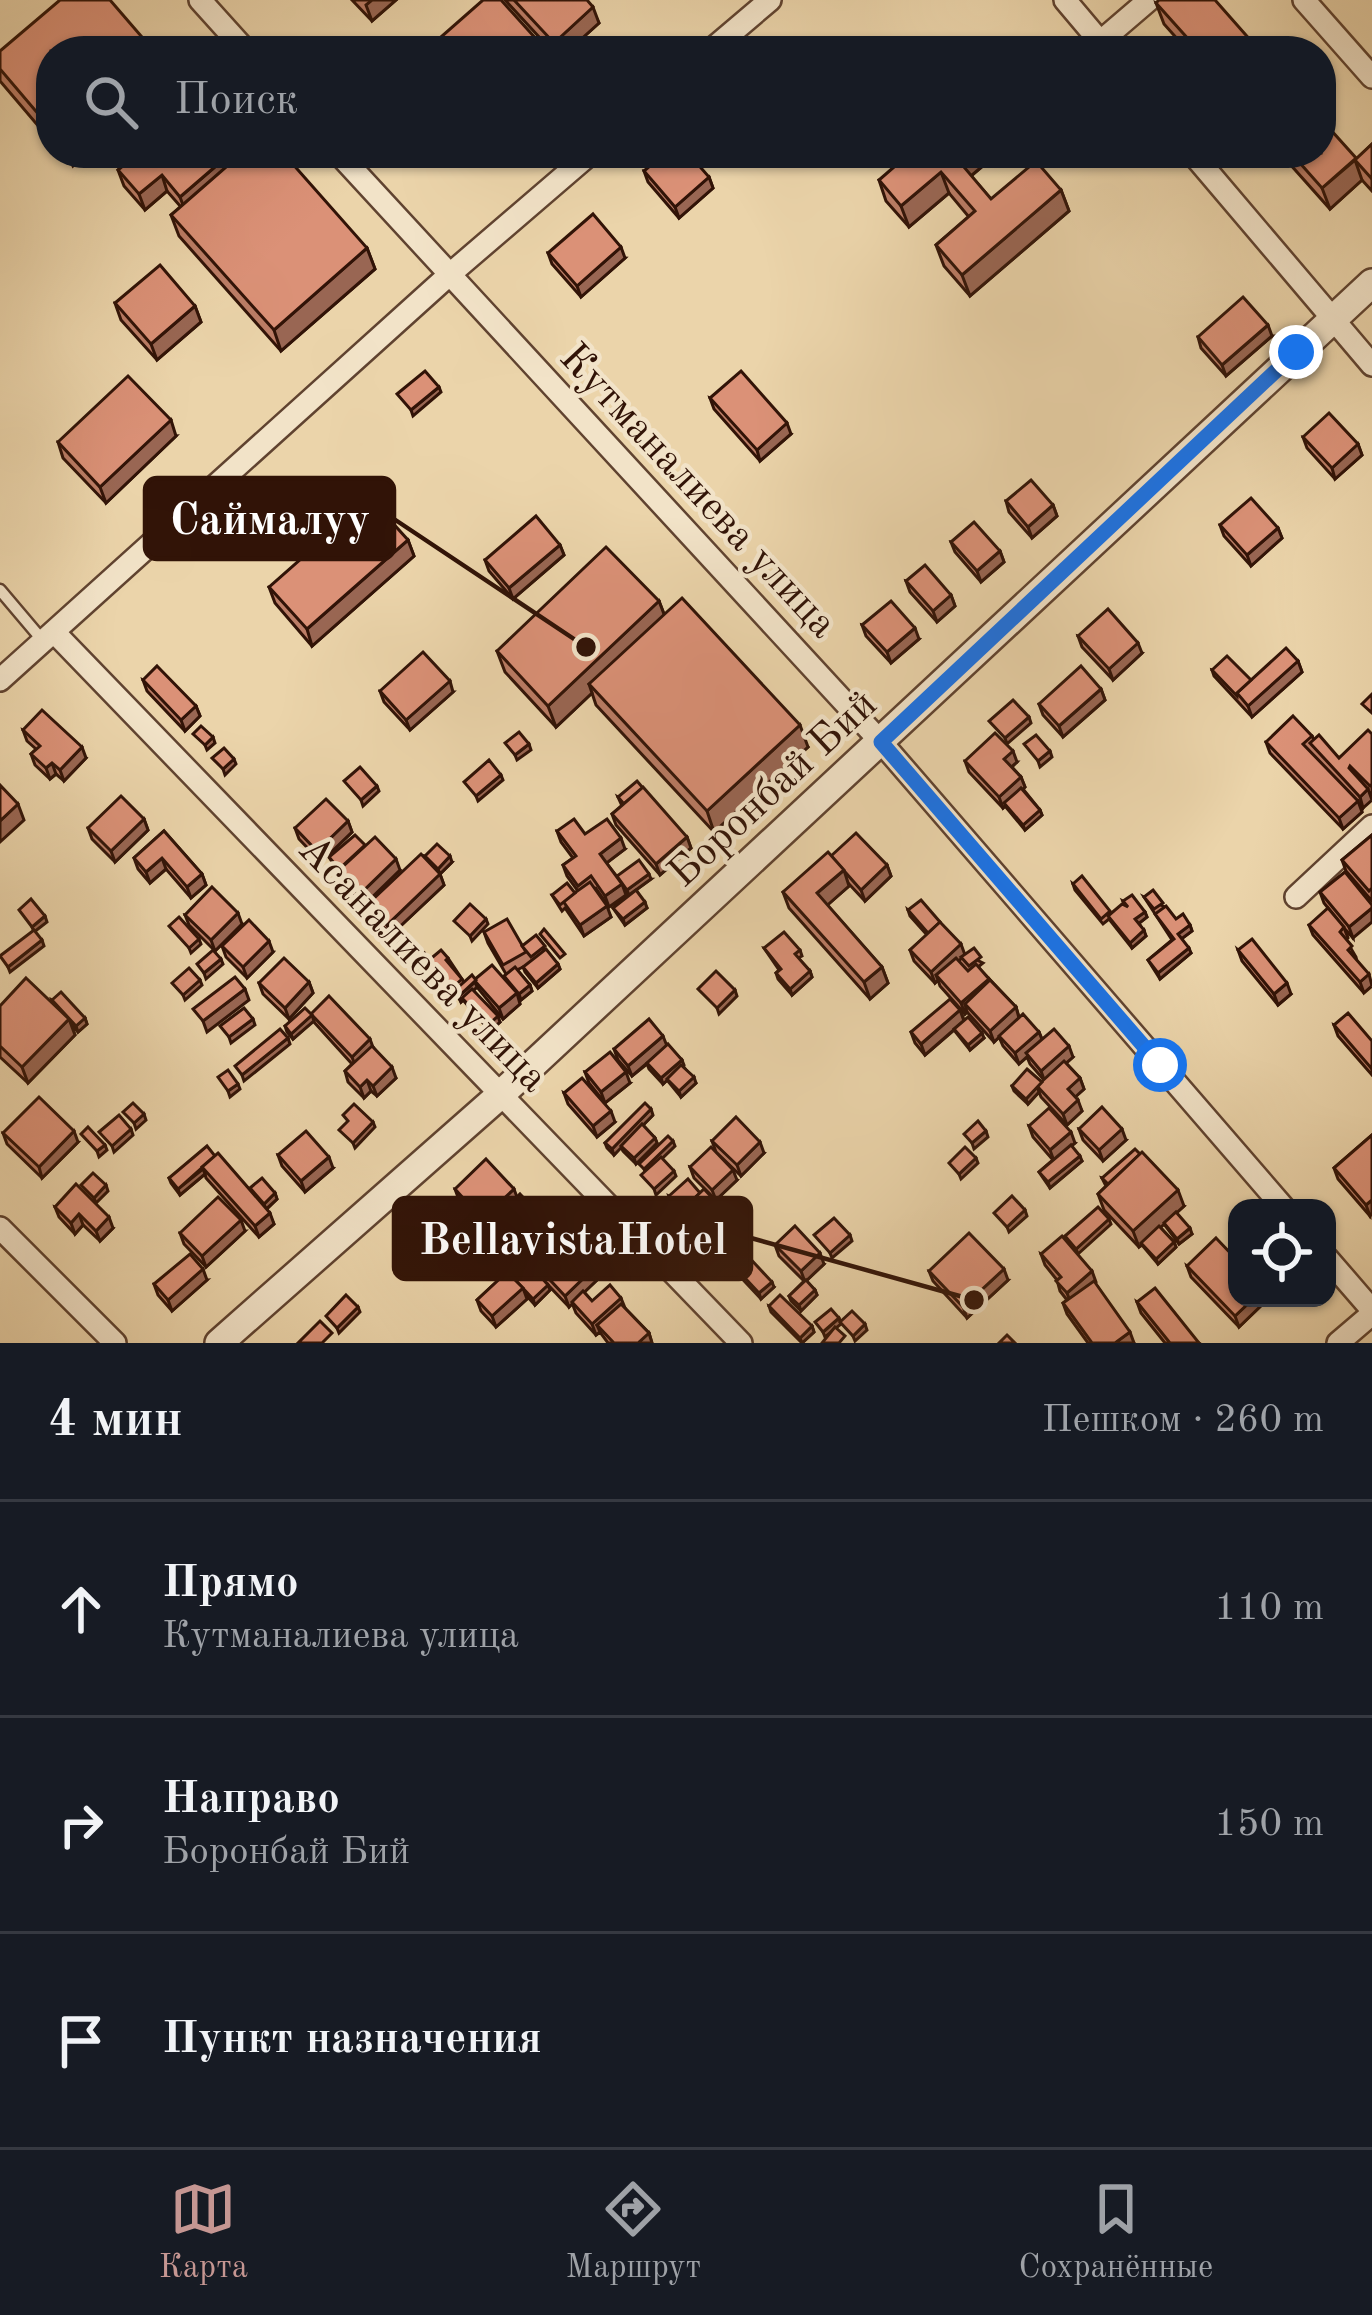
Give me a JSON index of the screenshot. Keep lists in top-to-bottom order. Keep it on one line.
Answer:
{"streets":{"street":["Кутманалиева улица","Боронбай Бий","Асаналиева улица"]},"crossings":[["Кутманалиева улица","Боронбай Бий"],["Боронбай Бий","Асаналиева улица"]],"places":["Саймалуу","BellavistaHotel"],"page":{"search":"Поиск","heading":["4 мин","Пешком · 260 m"],"list":[["Прямо","Кутманалиева улица","110 m"],["Направо","Боронбай Бий","150 m"],"Пункт назначения"],"nav":["Карта","Маршрут","Сохранённые"]}}
